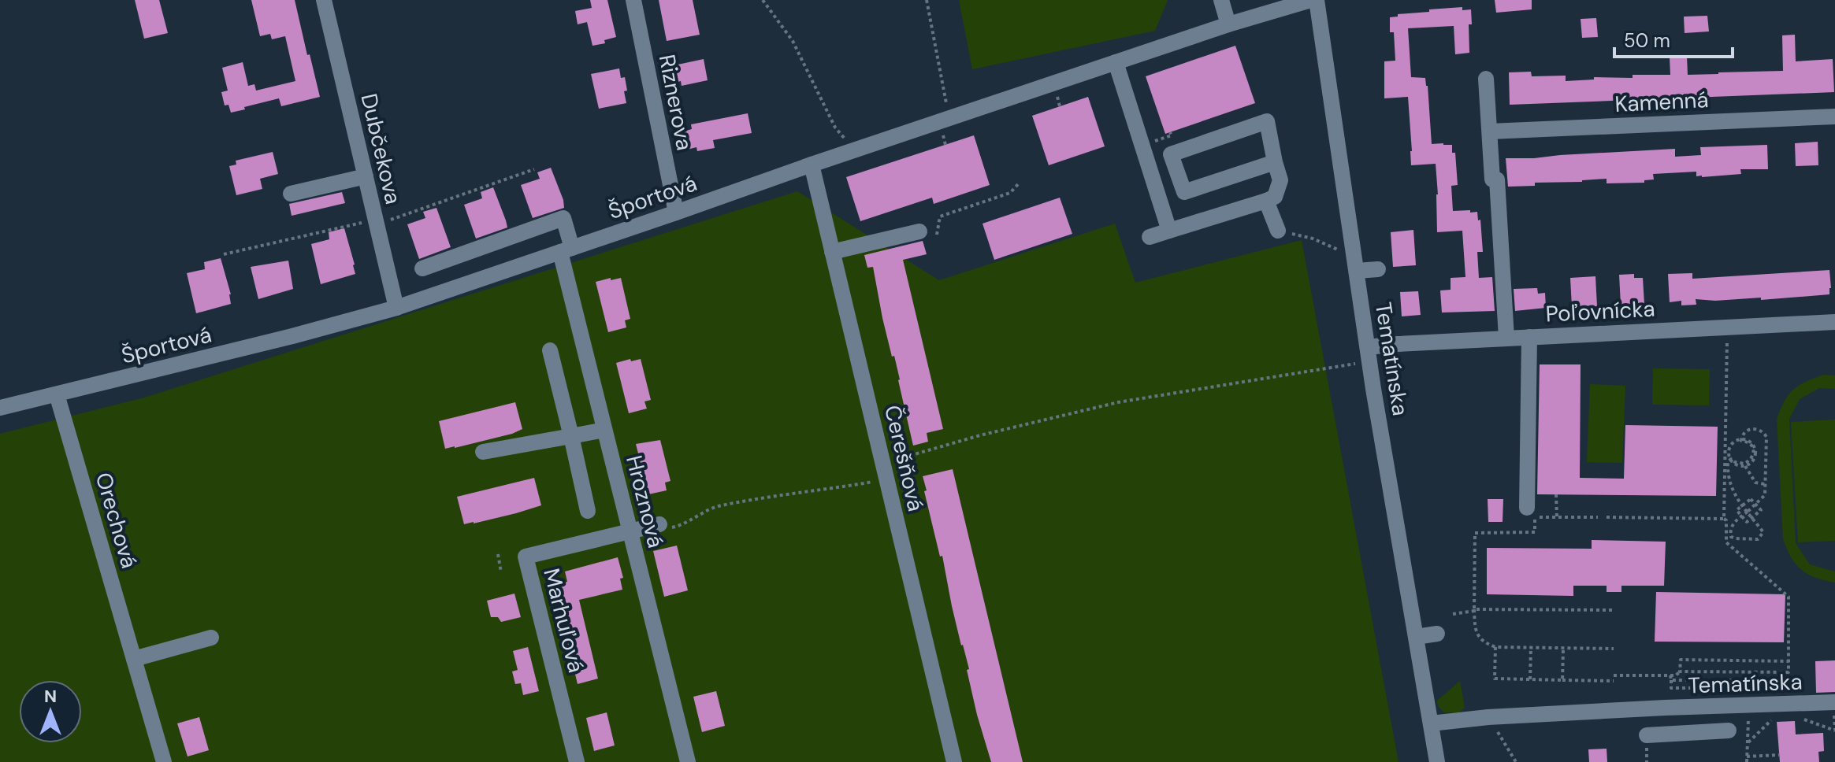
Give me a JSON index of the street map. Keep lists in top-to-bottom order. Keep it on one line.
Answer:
{"streets":{"street":["Kamenná","Riznerova","Dubčekova","Športová","Poľovnícka","Tematínska","Čerešňová","Hroznová","Orechová","Marhuľová"]},"crossings":[["Riznerova","Športová"],["Dubčekova","Športová"],["Športová","Čerešňová"],["Športová","Hroznová"],["Športová","Orechová"],["Poľovnícka","Tematínska"],["Hroznová","Marhuľová"]],"scale_bar":"50 m","north":"top"}
